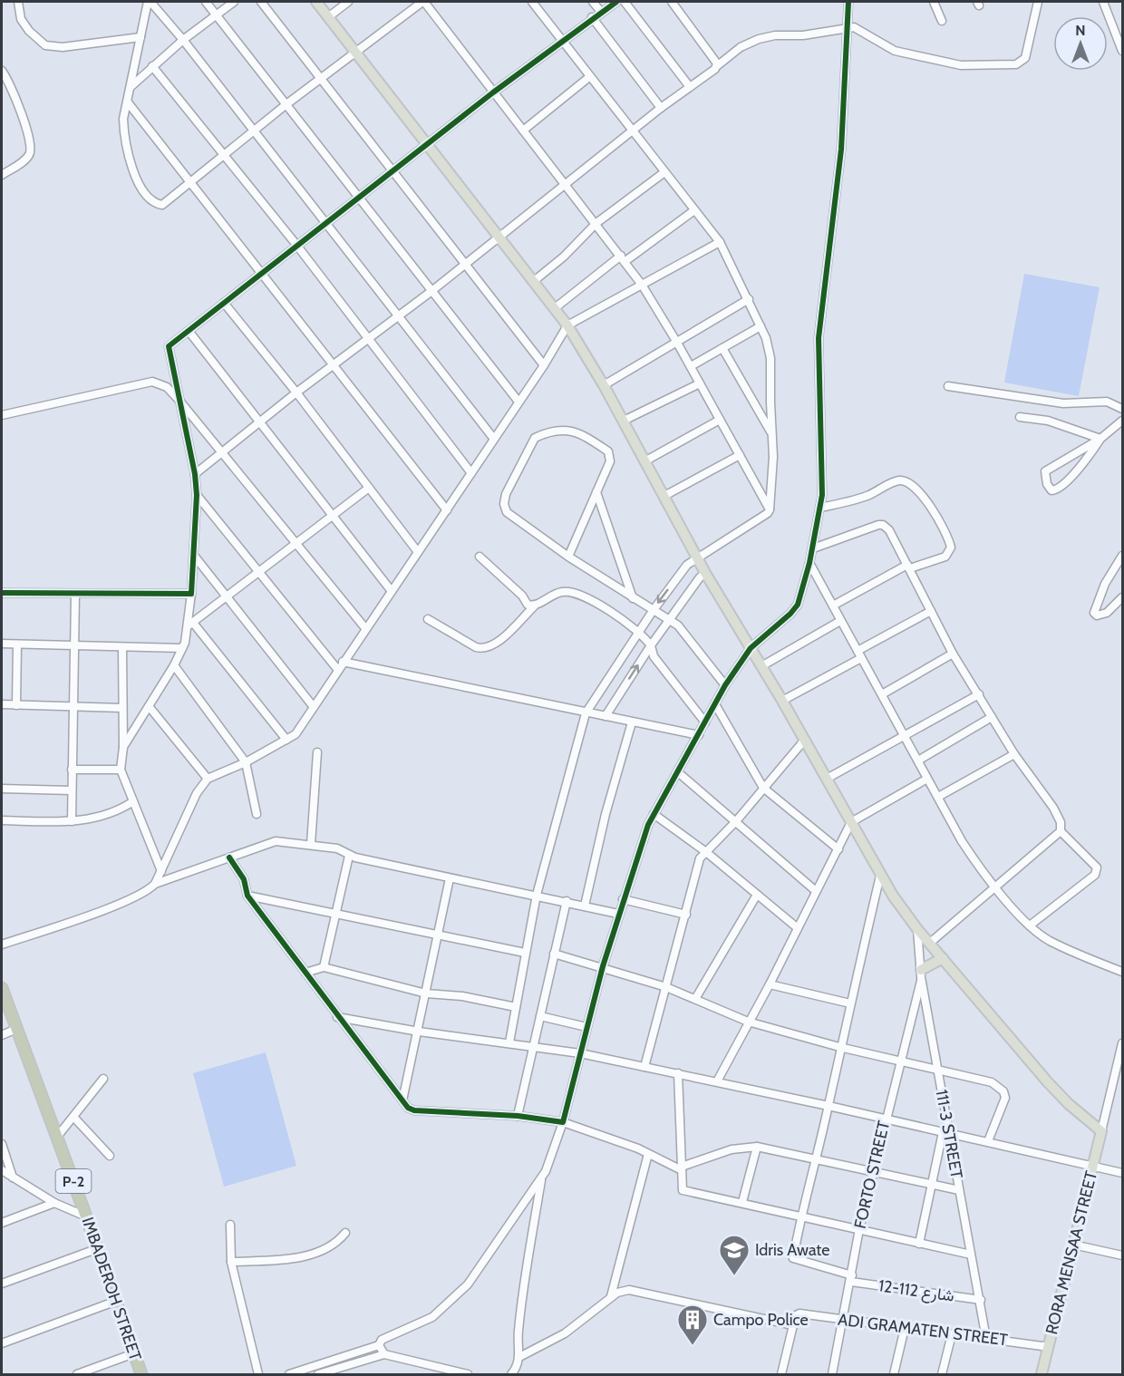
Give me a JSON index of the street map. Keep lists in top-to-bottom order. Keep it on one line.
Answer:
{"streets":{"highway":["P-2","IMBADEROH STREET"],"main road":["RORA MENSAA STREET"],"street":["111-3 STREET","FORTO STREET","شارع 112-12","ADI GRAMATEN STREET"]},"crossings":[["111-3 STREET","FORTO STREET"],["111-3 STREET","شارع 112-12"],["111-3 STREET","ADI GRAMATEN STREET"],["FORTO STREET","شارع 112-12"],["FORTO STREET","ADI GRAMATEN STREET"],["RORA MENSAA STREET","ADI GRAMATEN STREET"]],"places":{"school or university":["Idris Awate"],"building":["Campo Police"]},"north":"top"}
